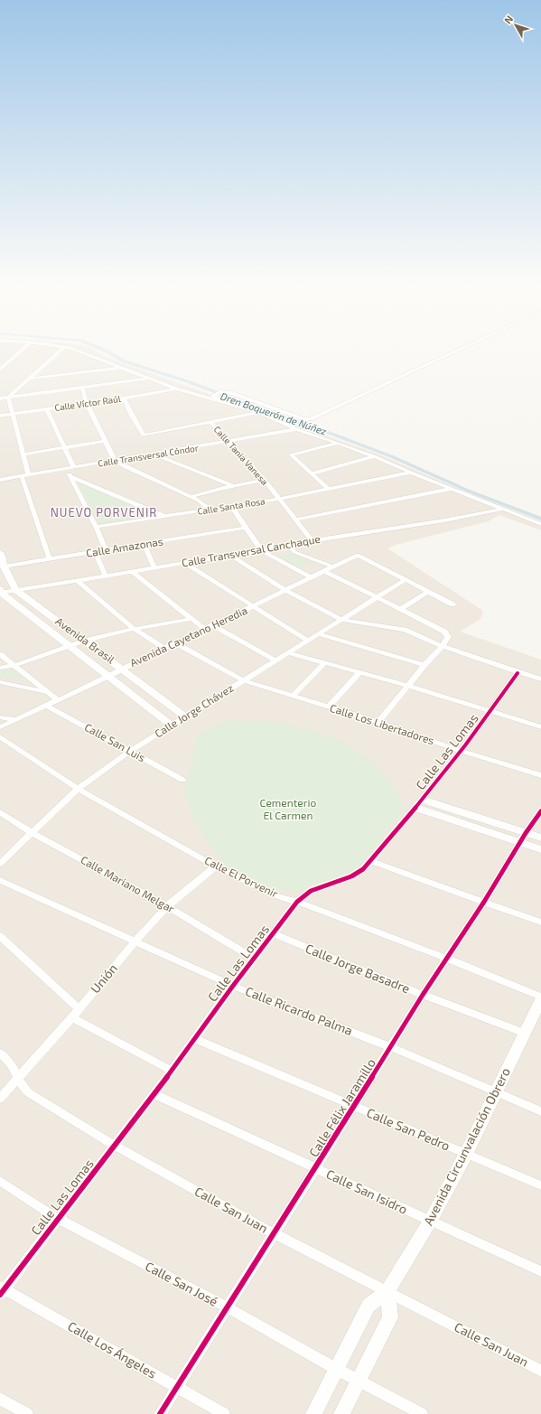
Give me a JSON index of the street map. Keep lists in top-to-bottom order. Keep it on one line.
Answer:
{"streets":{"street":["Calle Víctor Raúl","Calle Transversal Cóndor","Calle Tania Vanesa","Calle Santa Rosa","Calle Amazonas","Calle Transversal Canchaque","Avenida Cayetano Heredia","Avenida Brasil","Calle Jorge Chávez","Calle Los Libertadores","Calle San Luis","Calle Las Lomas","Calle El Porvenir","Calle Mariano Melgar","Calle Jorge Basadre","Unión","Calle Ricardo Palma","Calle Félix Jaramillo","Calle San Pedro","Avenida Circunvalación Obrero","Calle San Isidro","Calle San Juan","Calle San José","Calle Los Ángeles"]},"crossings":[["Calle Transversal Cóndor","Calle Tania Vanesa"],["Calle Tania Vanesa","Calle Santa Rosa"],["Calle Tania Vanesa","Calle Transversal Canchaque"],["Calle Amazonas","Avenida Brasil"],["Calle Transversal Canchaque","Avenida Brasil"],["Avenida Cayetano Heredia","Avenida Brasil"],["Avenida Cayetano Heredia","Calle Jorge Chávez"],["Avenida Cayetano Heredia","Calle Los Libertadores"],["Avenida Cayetano Heredia","Calle San Luis"],["Avenida Brasil","Calle Jorge Chávez"],["Calle Jorge Chávez","Calle Los Libertadores"],["Calle Jorge Chávez","Calle San Luis"],["Calle Jorge Chávez","Calle El Porvenir"],["Calle Jorge Chávez","Calle Mariano Melgar"],["Calle Los Libertadores","Calle Las Lomas"],["Calle Las Lomas","Calle El Porvenir"],["Calle Las Lomas","Calle Mariano Melgar"],["Calle Las Lomas","Calle Jorge Basadre"],["Calle Las Lomas","Calle Ricardo Palma"],["Calle Las Lomas","Calle San Pedro"],["Calle Las Lomas","Calle San Isidro"],["Calle Las Lomas","Calle San Juan"],["Calle Las Lomas","Calle San José"],["Calle Las Lomas","Calle Los Ángeles"],["Calle El Porvenir","Unión"],["Calle El Porvenir","Calle Félix Jaramillo"],["Calle Mariano Melgar","Unión"],["Calle Jorge Basadre","Calle Félix Jaramillo"],["Calle Jorge Basadre","Avenida Circunvalación Obrero"],["Unión","Calle Ricardo Palma"],["Unión","Calle San Juan"],["Calle Ricardo Palma","Calle Félix Jaramillo"],["Calle Ricardo Palma","Avenida Circunvalación Obrero"],["Calle Félix Jaramillo","Calle San Pedro"],["Calle Félix Jaramillo","Calle San Isidro"],["Calle Félix Jaramillo","Calle San Juan"],["Calle Félix Jaramillo","Calle San José"],["Calle Félix Jaramillo","Calle Los Ángeles"],["Calle San Pedro","Avenida Circunvalación Obrero"],["Avenida Circunvalación Obrero","Calle San Isidro"],["Avenida Circunvalación Obrero","Calle San Juan"],["Avenida Circunvalación Obrero","Calle San José"]],"districts":["NUEVO PORVENIR"],"water":["Dren Boquerón de Núñez"],"parks":["Cementerio El Carmen"],"north":"top left"}
